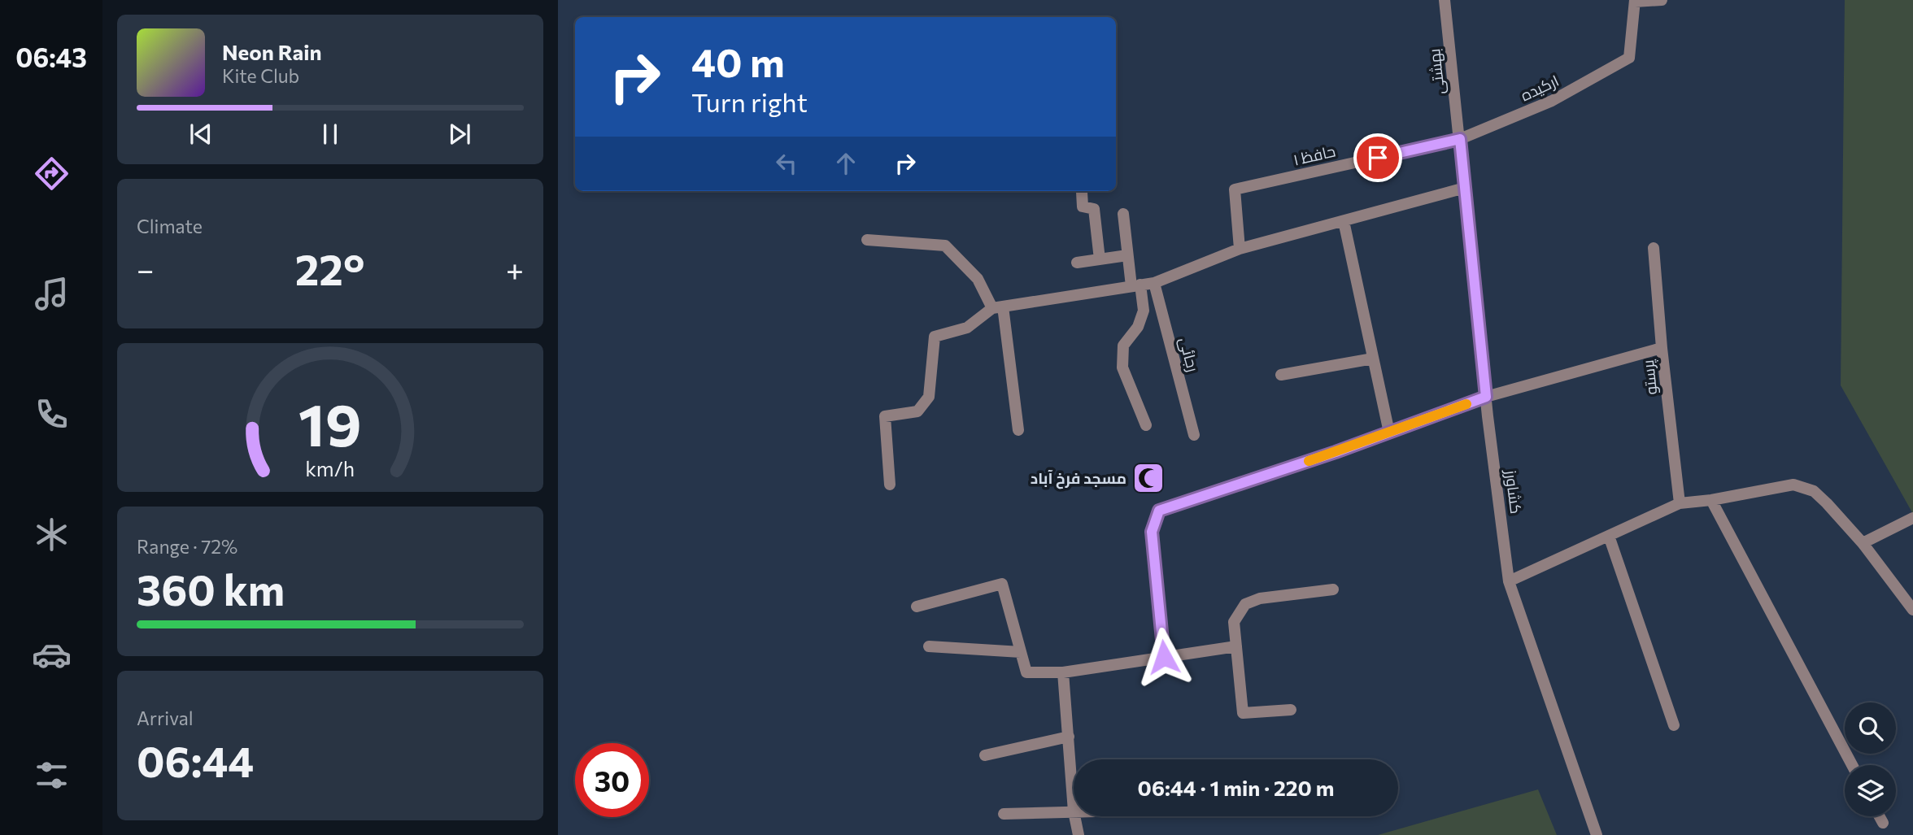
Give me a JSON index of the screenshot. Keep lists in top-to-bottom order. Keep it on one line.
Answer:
{"streets":{"street":["بهشتی","ارکیده","حافظ ۱","رجائی","پرستو","کشاورز"]},"crossings":[["بهشتی","ارکیده"],["بهشتی","حافظ ۱"],["بهشتی","کشاورز"],["ارکیده","حافظ ۱"],["ارکیده","کشاورز"],["حافظ ۱","کشاورز"]],"places":{"mosque":["مسجد فرخ آباد"]},"page":{"tabs":"06:43","turn":["40 m","Turn right"],"song":["Neon Rain","Kite Club"],"tile":["Climate",["Range · 72%","360 km"],["Arrival","06:44"]],"heat":["−","22°","+"],"limit":"30","trip":"06:44 · 1 min · 220 m","gauge":["19","km/h"]}}
